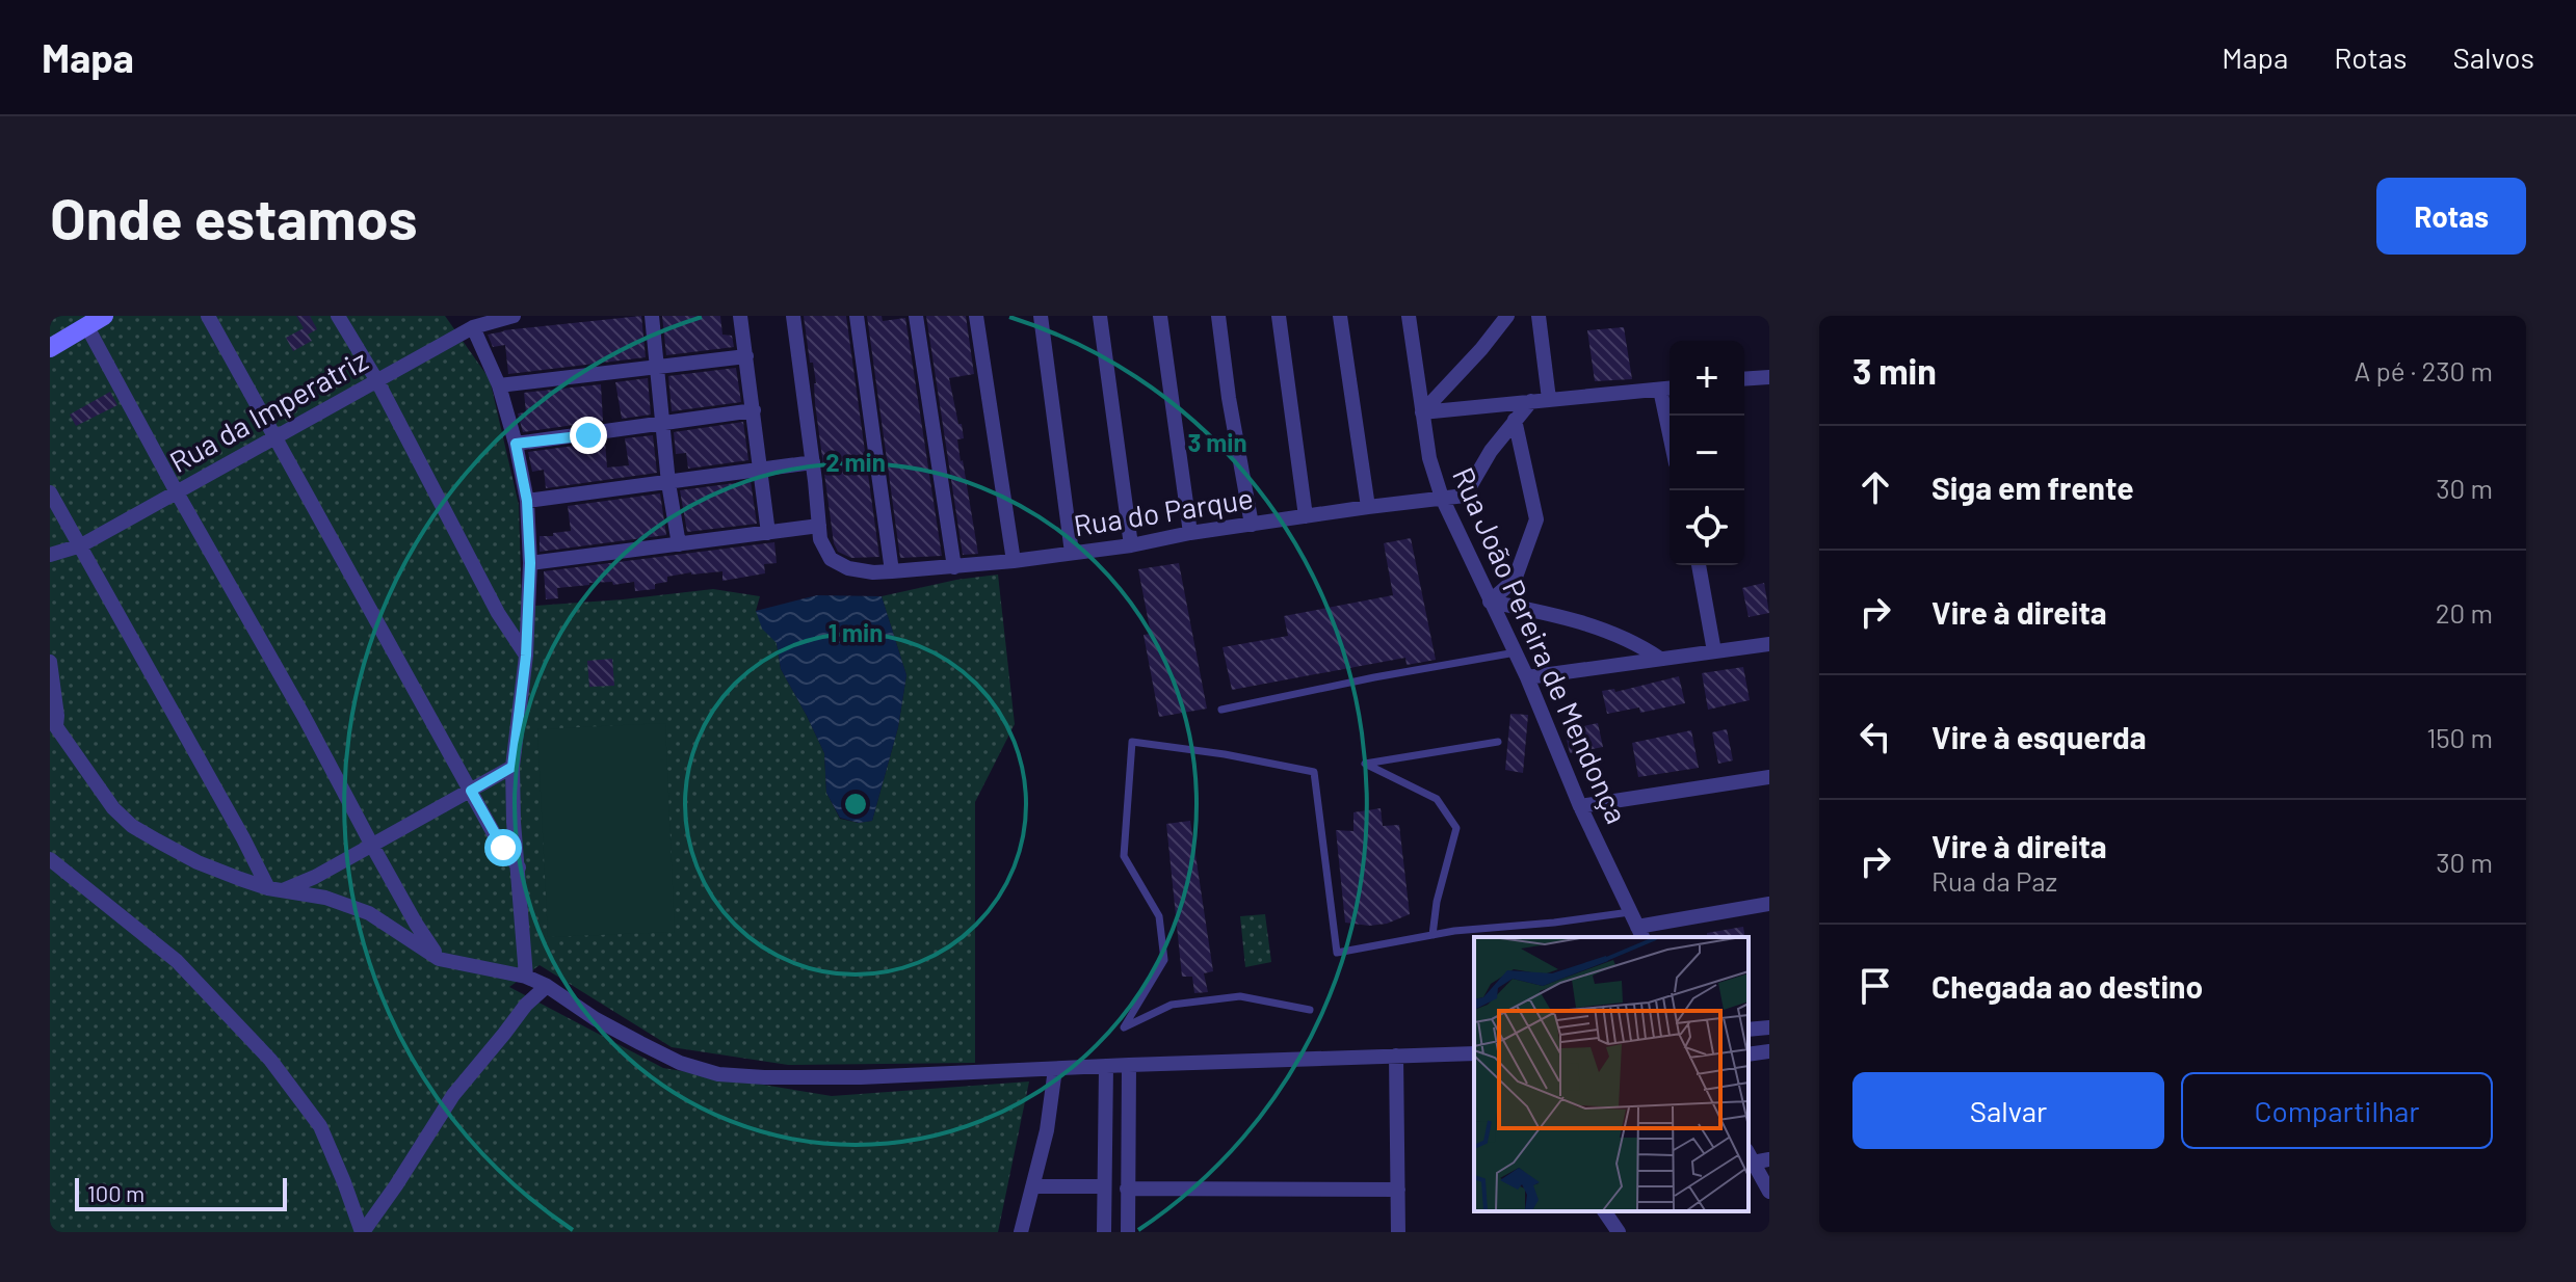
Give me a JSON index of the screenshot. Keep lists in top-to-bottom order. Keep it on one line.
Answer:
{"streets":{"street":["Rua da Imperatriz","Rua do Parque","Rua João Pereira de Mendonça"]},"crossings":[["Rua do Parque","Rua João Pereira de Mendonça"]],"scale_bar":"100 m","page":{"header":"Mapa","nav":["Mapa","Rotas","Salvos"],"buttons":["Rotas",["Salvar","Compartilhar"]],"title":"Onde estamos","heading":["3 min","A pé · 230 m"],"map_buttons":["+","−"],"list":[["Siga em frente","30 m"],["Vire à direita","20 m"],["Vire à esquerda","150 m"],["Vire à direita","Rua da Paz","30 m"],"Chegada ao destino"],"scale":"100 m"},"rings":["3 min","2 min","1 min"]}
